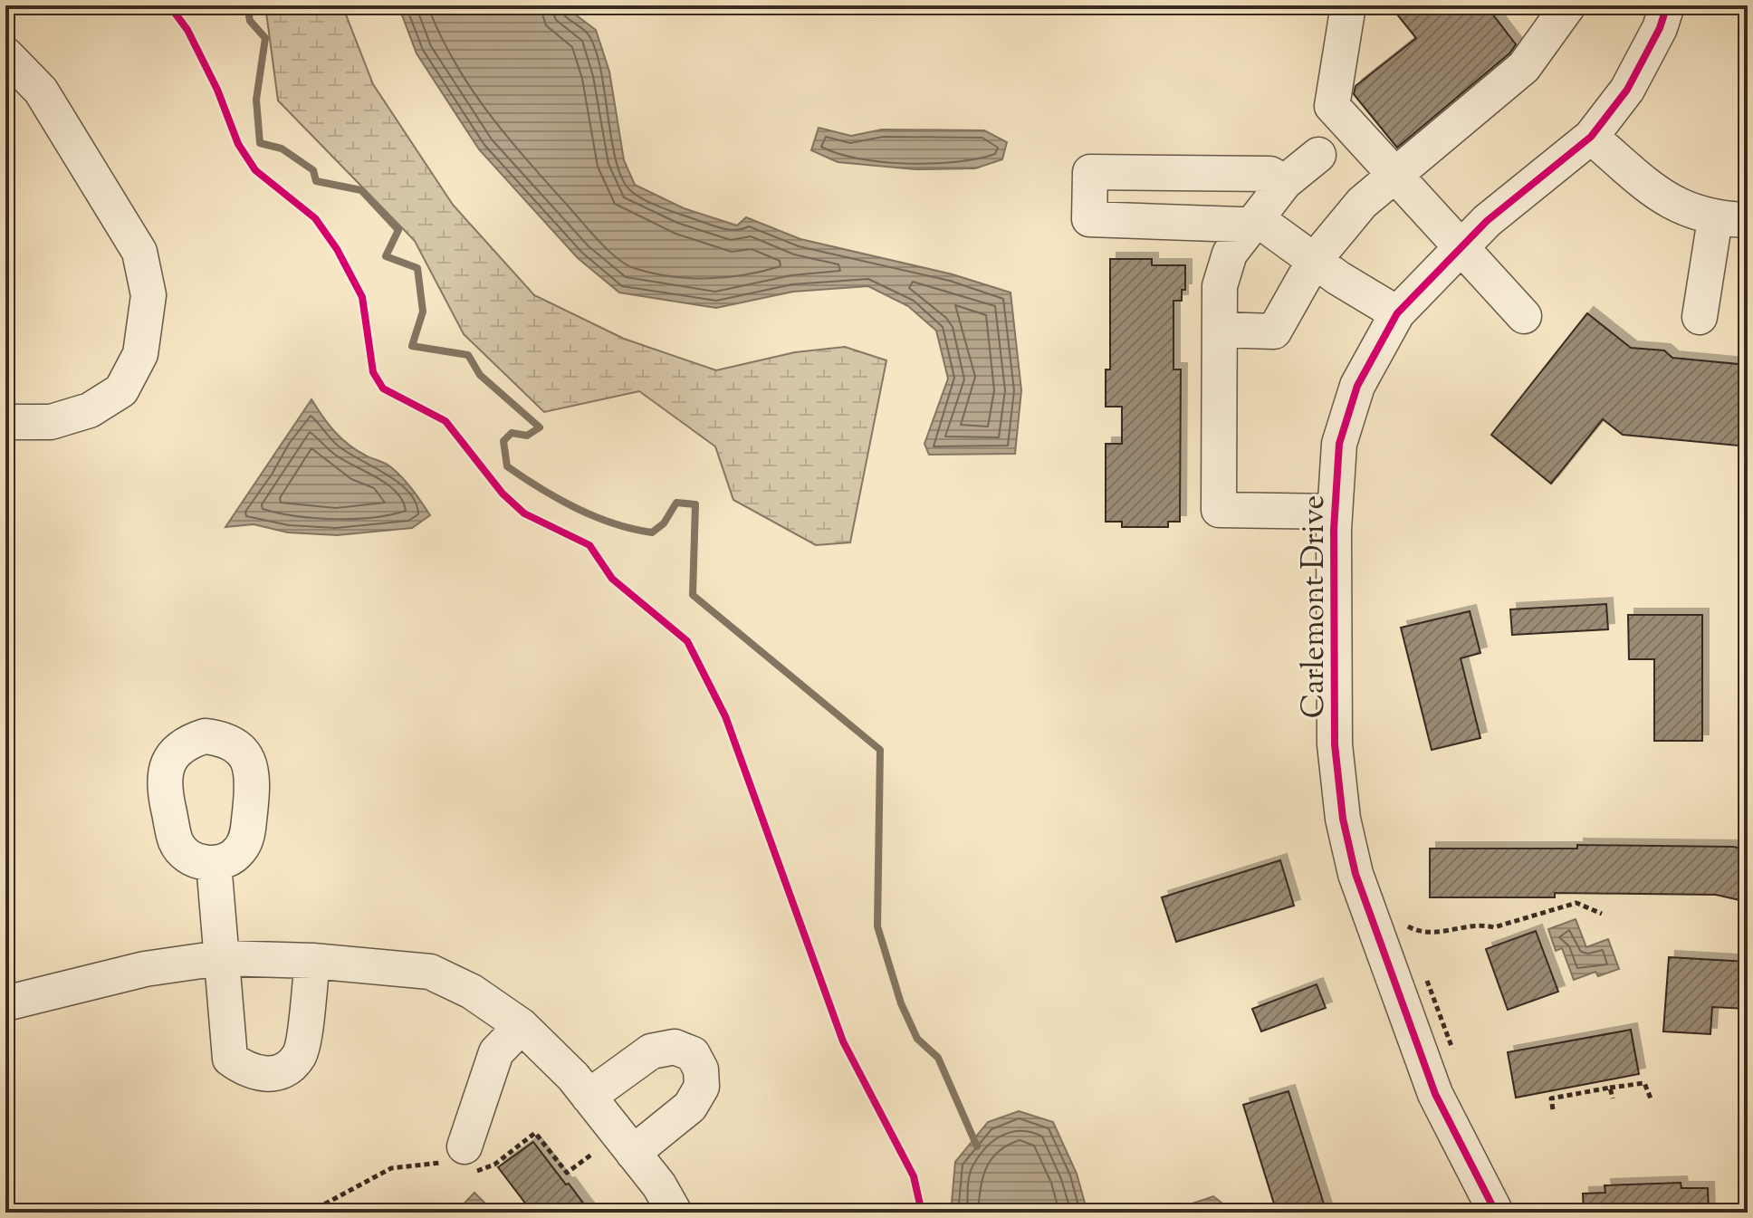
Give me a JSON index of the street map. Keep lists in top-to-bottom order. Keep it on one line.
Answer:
{"streets":{"street":["Carlemont Drive"]}}
